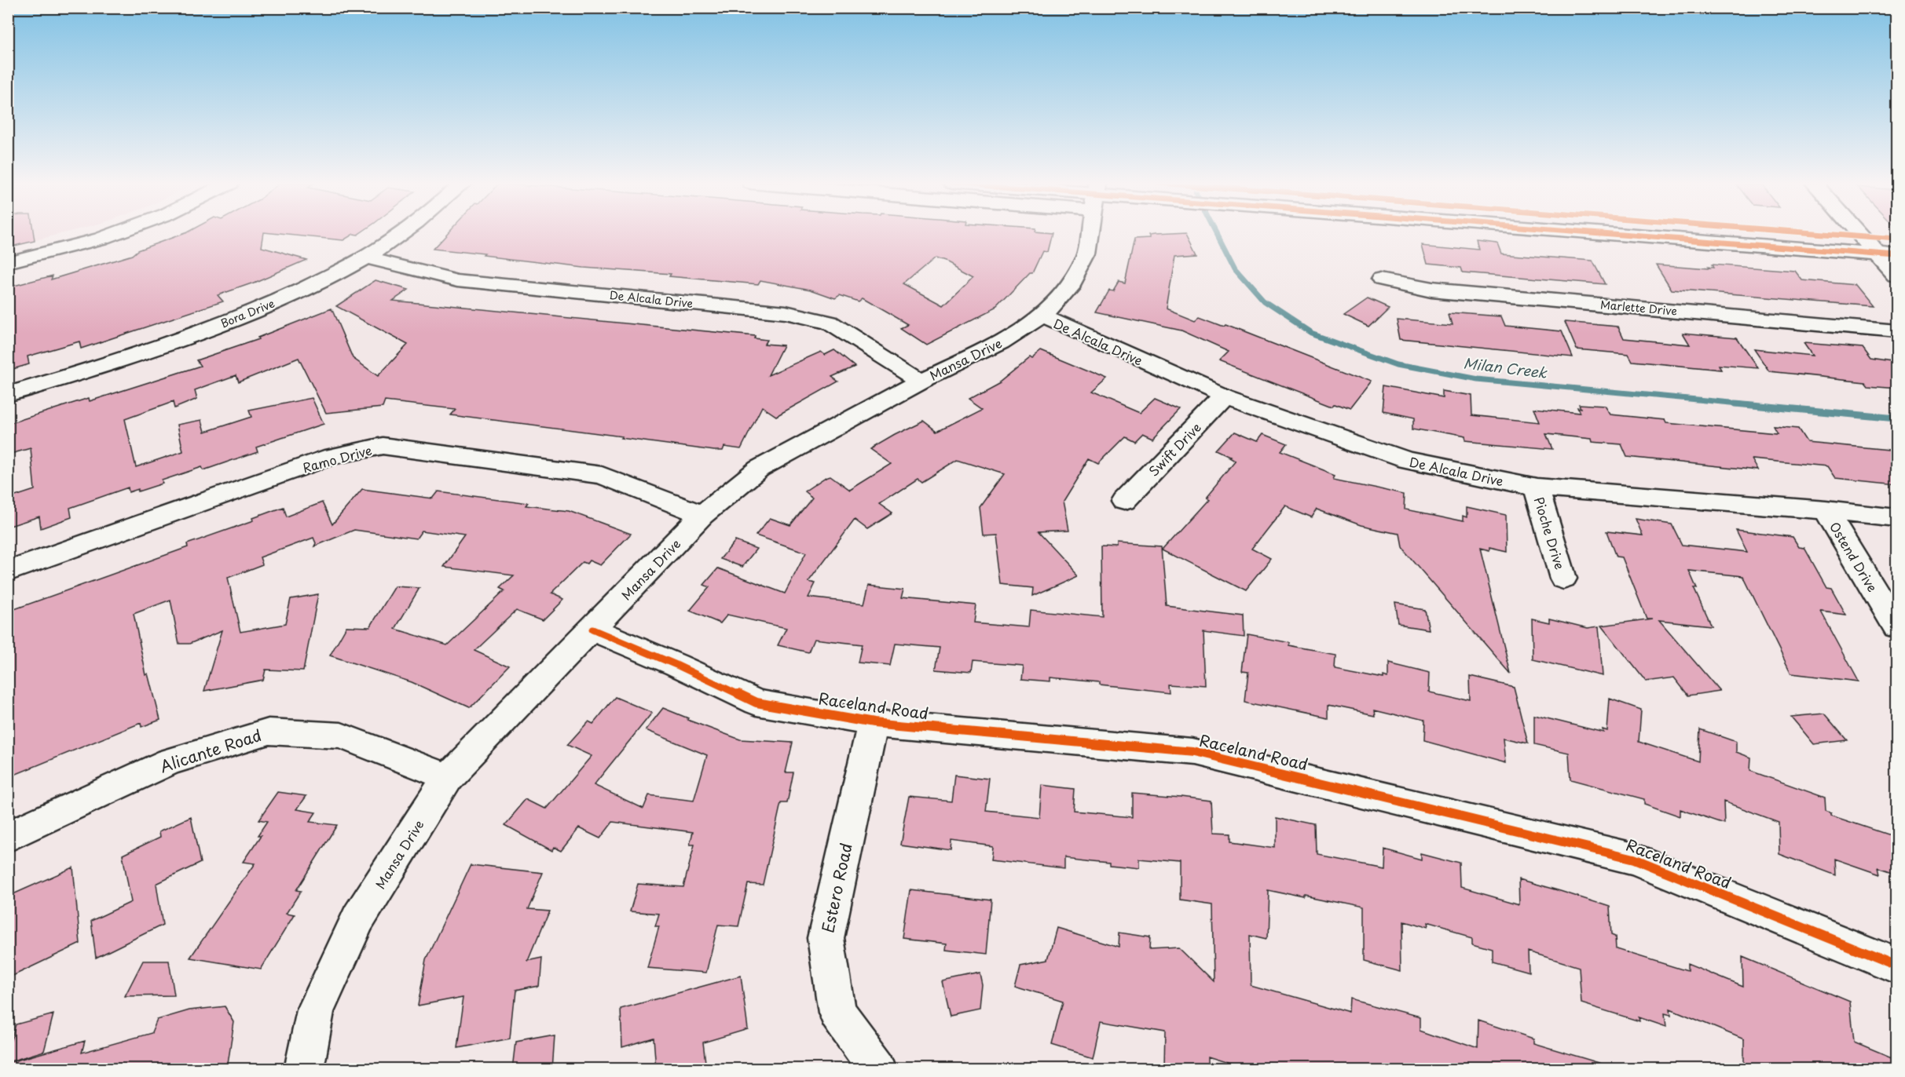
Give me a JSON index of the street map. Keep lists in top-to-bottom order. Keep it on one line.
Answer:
{"streets":{"street":["De Alcala Drive","Marlette Drive","Bora Drive","Mansa Drive","Swift Drive","Ramo Drive","Pioche Drive","Ostend Drive","Raceland Road","Alicante Road","Estero Road"]},"crossings":[["De Alcala Drive","Bora Drive"],["De Alcala Drive","Mansa Drive"],["De Alcala Drive","Swift Drive"],["De Alcala Drive","Pioche Drive"],["De Alcala Drive","Ostend Drive"],["Mansa Drive","Ramo Drive"],["Mansa Drive","Raceland Road"],["Mansa Drive","Alicante Road"],["Raceland Road","Estero Road"]],"water":["Milan Creek"]}
